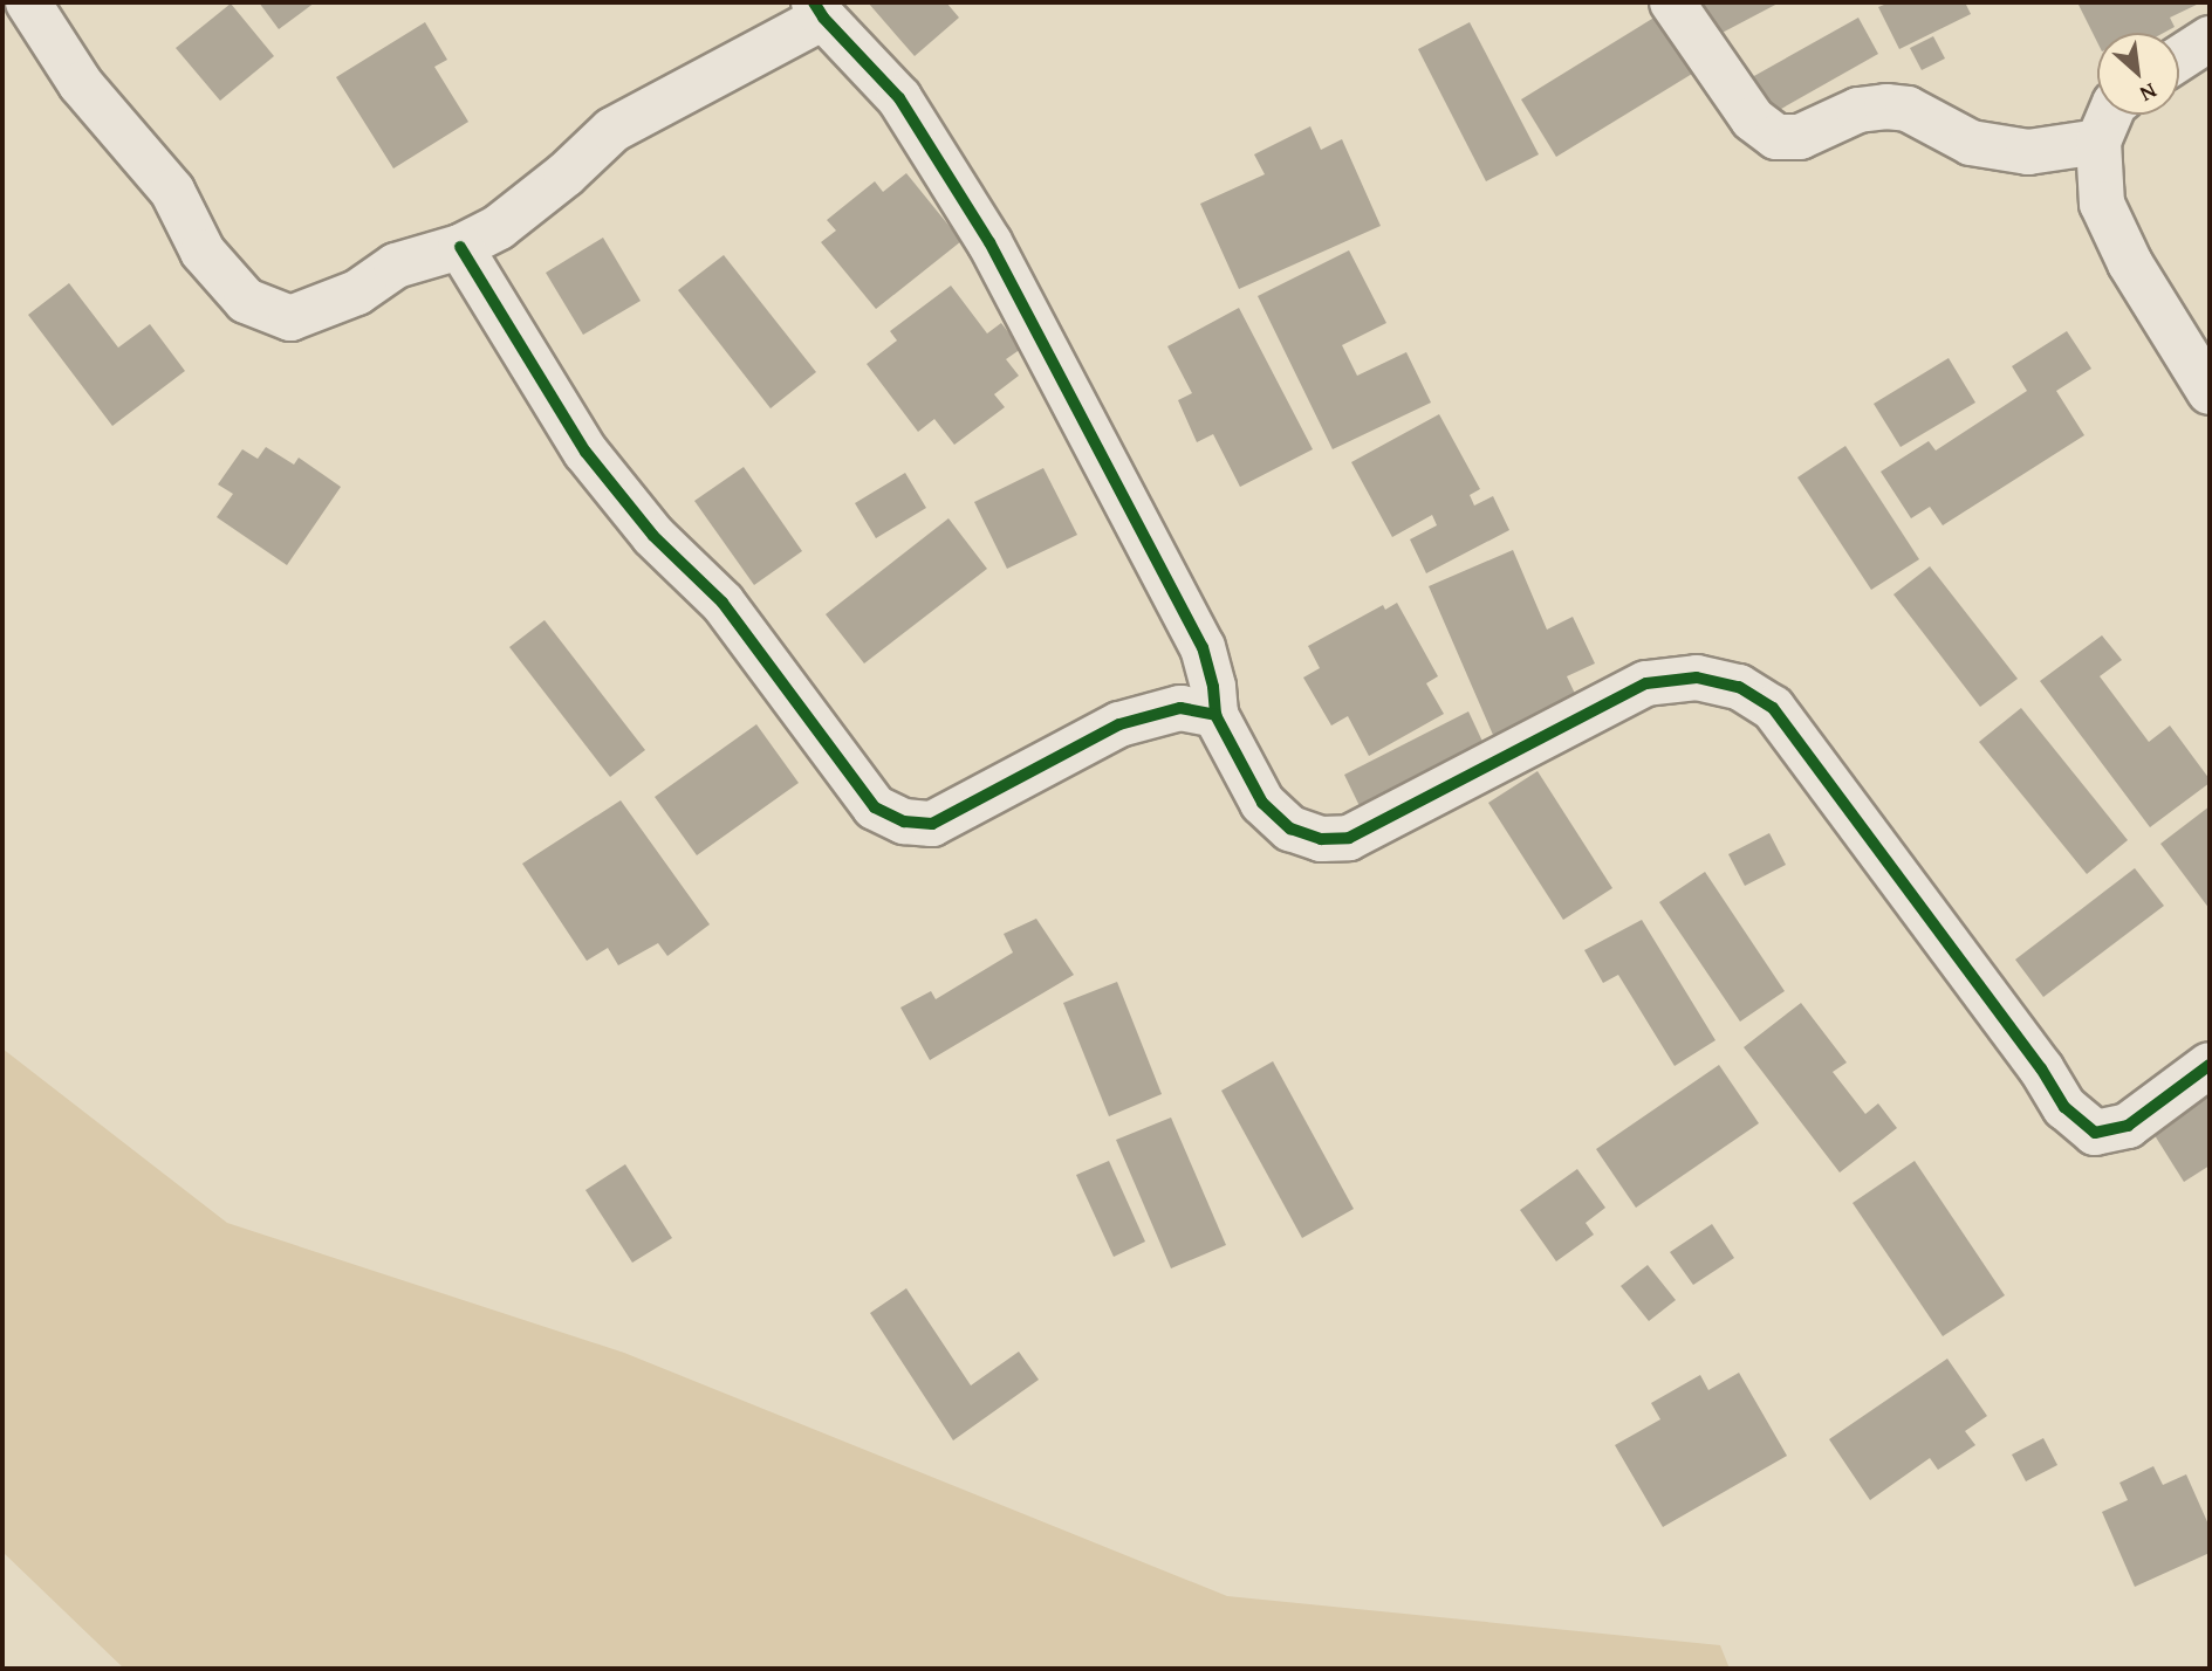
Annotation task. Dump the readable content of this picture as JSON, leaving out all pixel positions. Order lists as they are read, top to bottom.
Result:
{
  "north": "bottom right"
}
